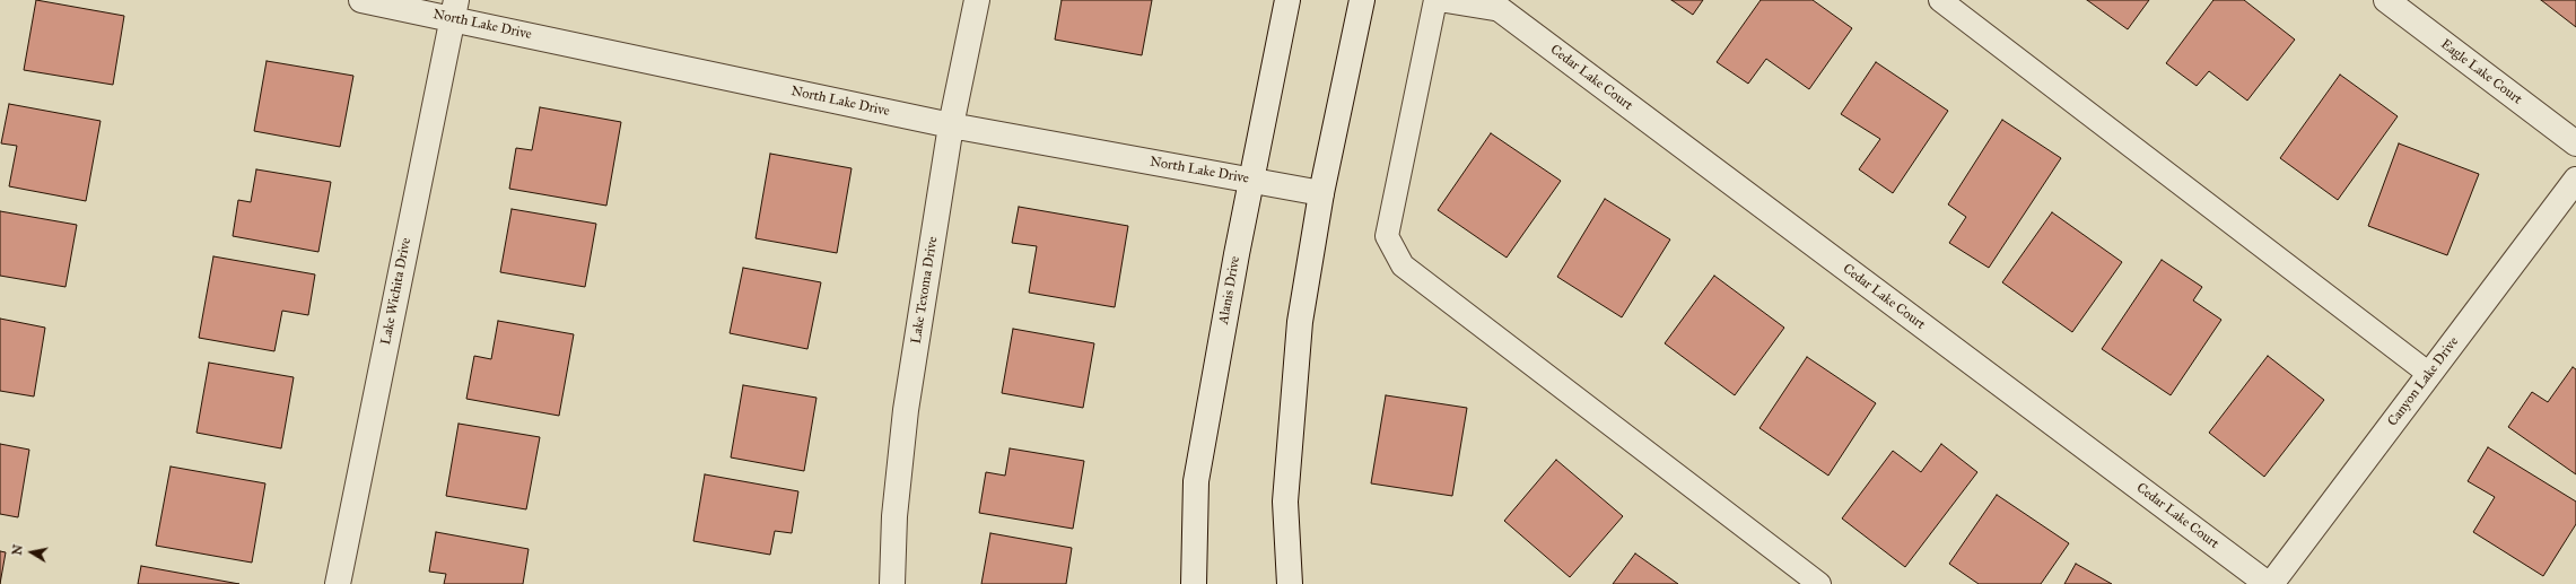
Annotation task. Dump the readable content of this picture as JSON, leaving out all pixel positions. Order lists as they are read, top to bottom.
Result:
{
  "streets": {
    "street": [
      "North Lake Drive",
      "Eagle Lake Court",
      "Cedar Lake Court",
      "Lake Texoma Drive",
      "Alanis Drive",
      "Lake Wichita Drive",
      "Canyon Lake Drive"
    ]
  },
  "crossings": [
    ["North Lake Drive", "Lake Texoma Drive"],
    ["North Lake Drive", "Alanis Drive"],
    ["North Lake Drive", "Lake Wichita Drive"]
  ],
  "north": "left"
}
